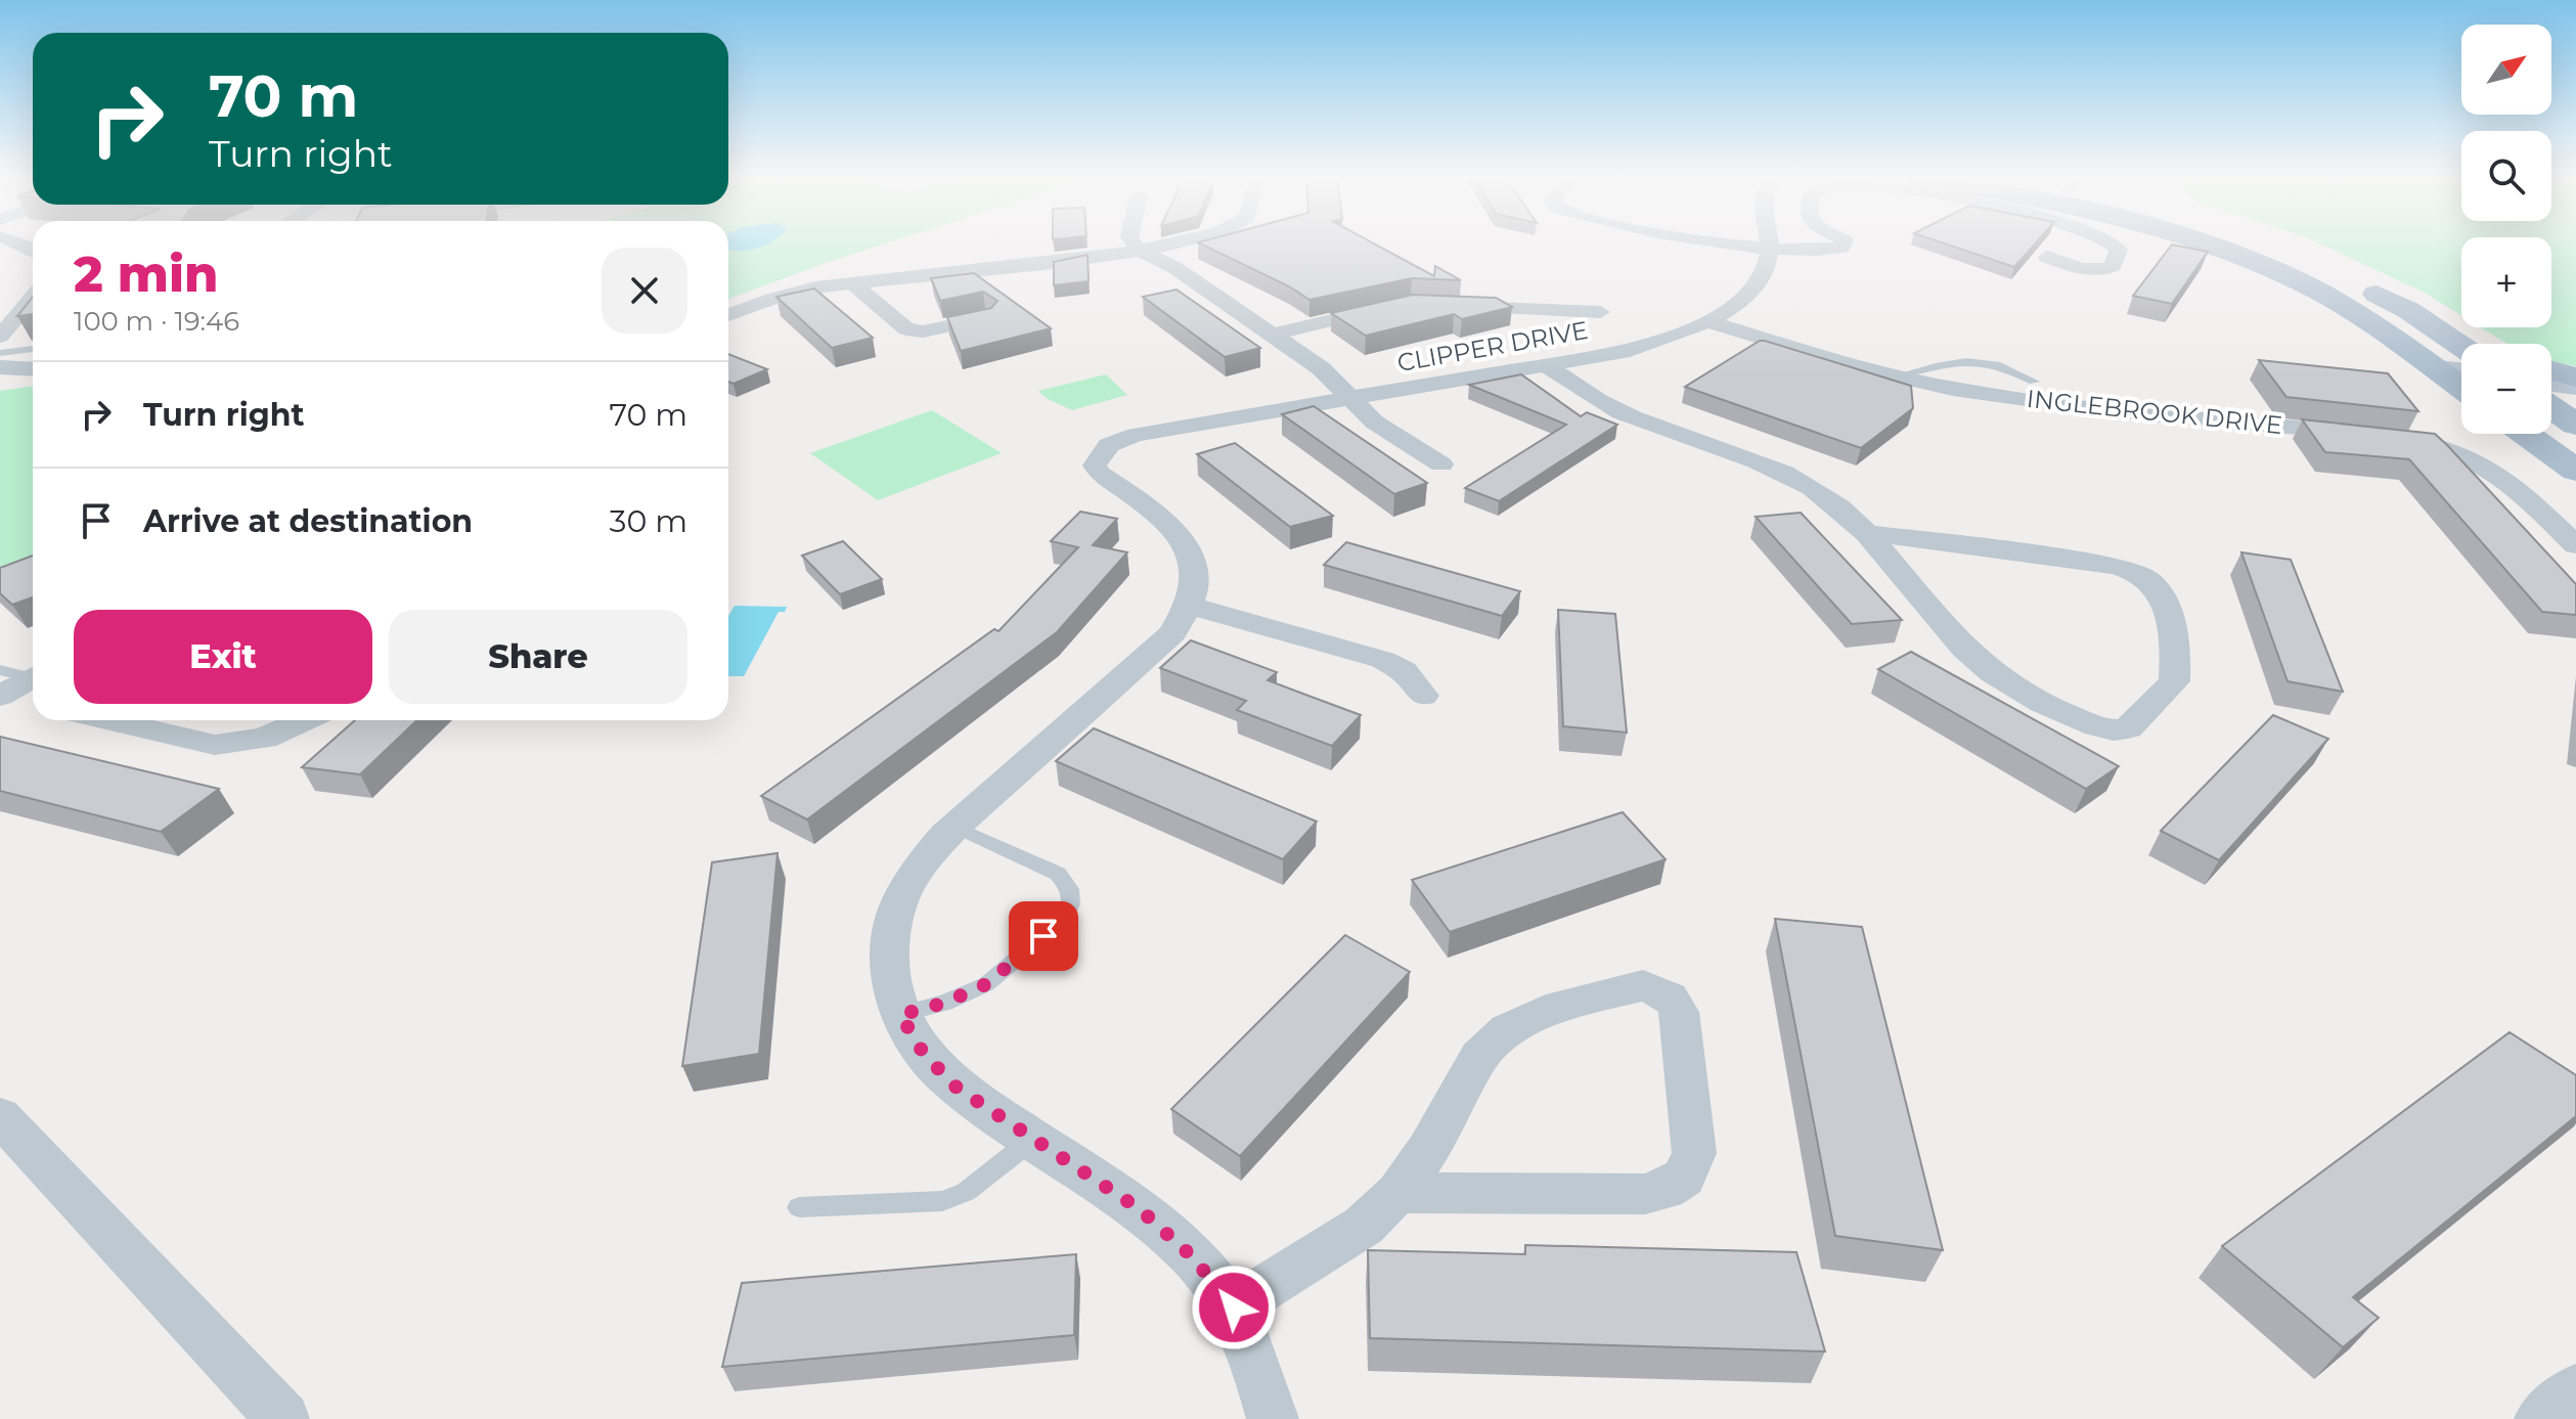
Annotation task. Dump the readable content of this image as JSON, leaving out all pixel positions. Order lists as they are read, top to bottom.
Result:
{
  "streets": {
    "street": ["CLIPPER DRIVE", "INGLEBROOK DRIVE"]
  },
  "crossings": [
    ["CLIPPER DRIVE", "INGLEBROOK DRIVE"]
  ],
  "north": "top right",
  "page": {
    "map_buttons": ["+", "−"],
    "turn": ["70 m", "Turn right"],
    "heading": ["2 min", "100 m · 19:46"],
    "list": [
      {
        "name": "Turn right",
        "value": "70 m"
      },
      {
        "name": "Arrive at destination",
        "value": "30 m"
      }
    ],
    "buttons": ["Exit", "Share"]
  }
}
